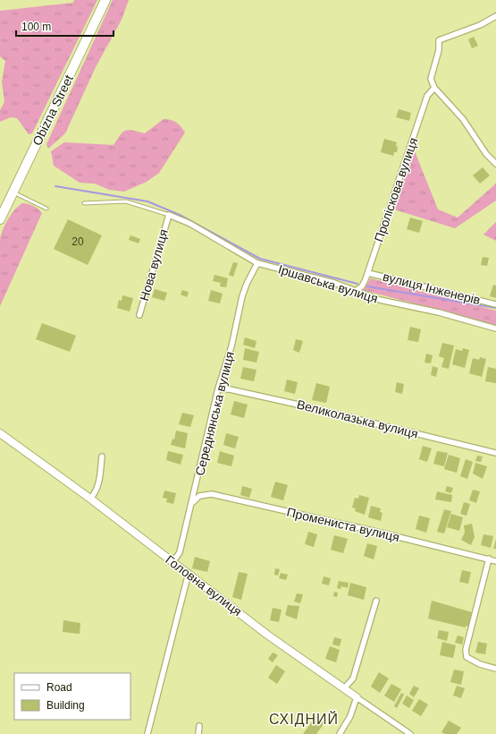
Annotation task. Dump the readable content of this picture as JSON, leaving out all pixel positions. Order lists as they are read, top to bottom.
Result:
{
  "streets": {
    "highway": ["Obizna Street"],
    "street": [
      "Проліскова вулиця",
      "Нова вулиця",
      "Іршавська вулиця",
      "вулиця Інженерів",
      "Середнянська вулиця",
      "Великолазька вулиця",
      "Промениста вулиця",
      "Головна вулиця"
    ]
  },
  "crossings": [
    ["Проліскова вулиця", "Іршавська вулиця"],
    ["Проліскова вулиця", "вулиця Інженерів"],
    ["Нова вулиця", "Іршавська вулиця"],
    ["Іршавська вулиця", "Середнянська вулиця"],
    ["Середнянська вулиця", "Великолазька вулиця"],
    ["Середнянська вулиця", "Промениста вулиця"],
    ["Середнянська вулиця", "Головна вулиця"]
  ],
  "districts": ["СХІДНИЙ"],
  "house_numbers": ["20"],
  "legend": ["Road", "Building"],
  "scale_bar": "100 m"
}
